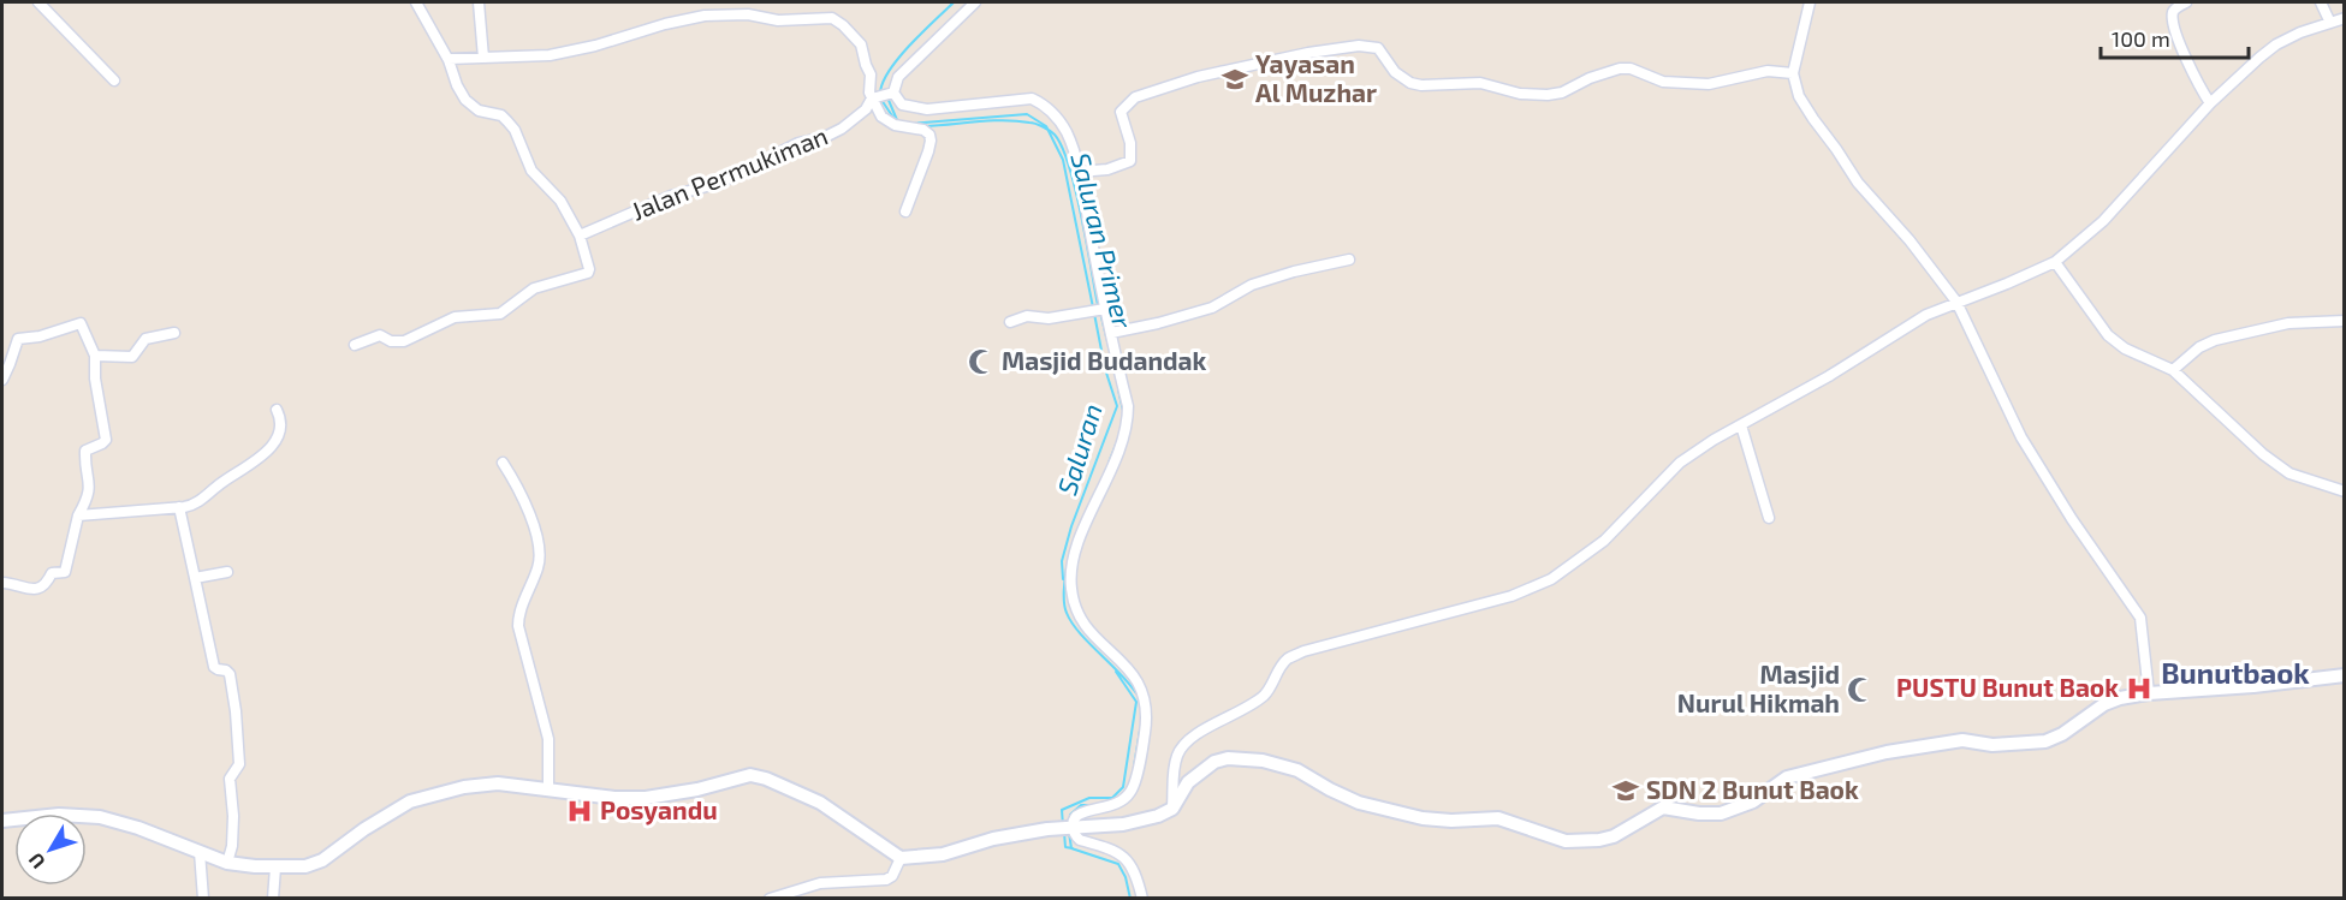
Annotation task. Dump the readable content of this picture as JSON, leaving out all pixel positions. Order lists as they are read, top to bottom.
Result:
{
  "streets": {
    "street": ["Jalan Permukiman"]
  },
  "districts": ["Bunutbaok"],
  "water": ["Saluran Primer", "Saluran"],
  "places": {
    "school or university": ["Yayasan Al Muzhar", "SDN 2 Bunut Baok"],
    "mosque": ["Masjid Budandak", "Masjid Nurul Hikmah"],
    "hospital": ["PUSTU Bunut Baok", "Posyandu"]
  },
  "scale_bar": "100 m",
  "north": "bottom left"
}
